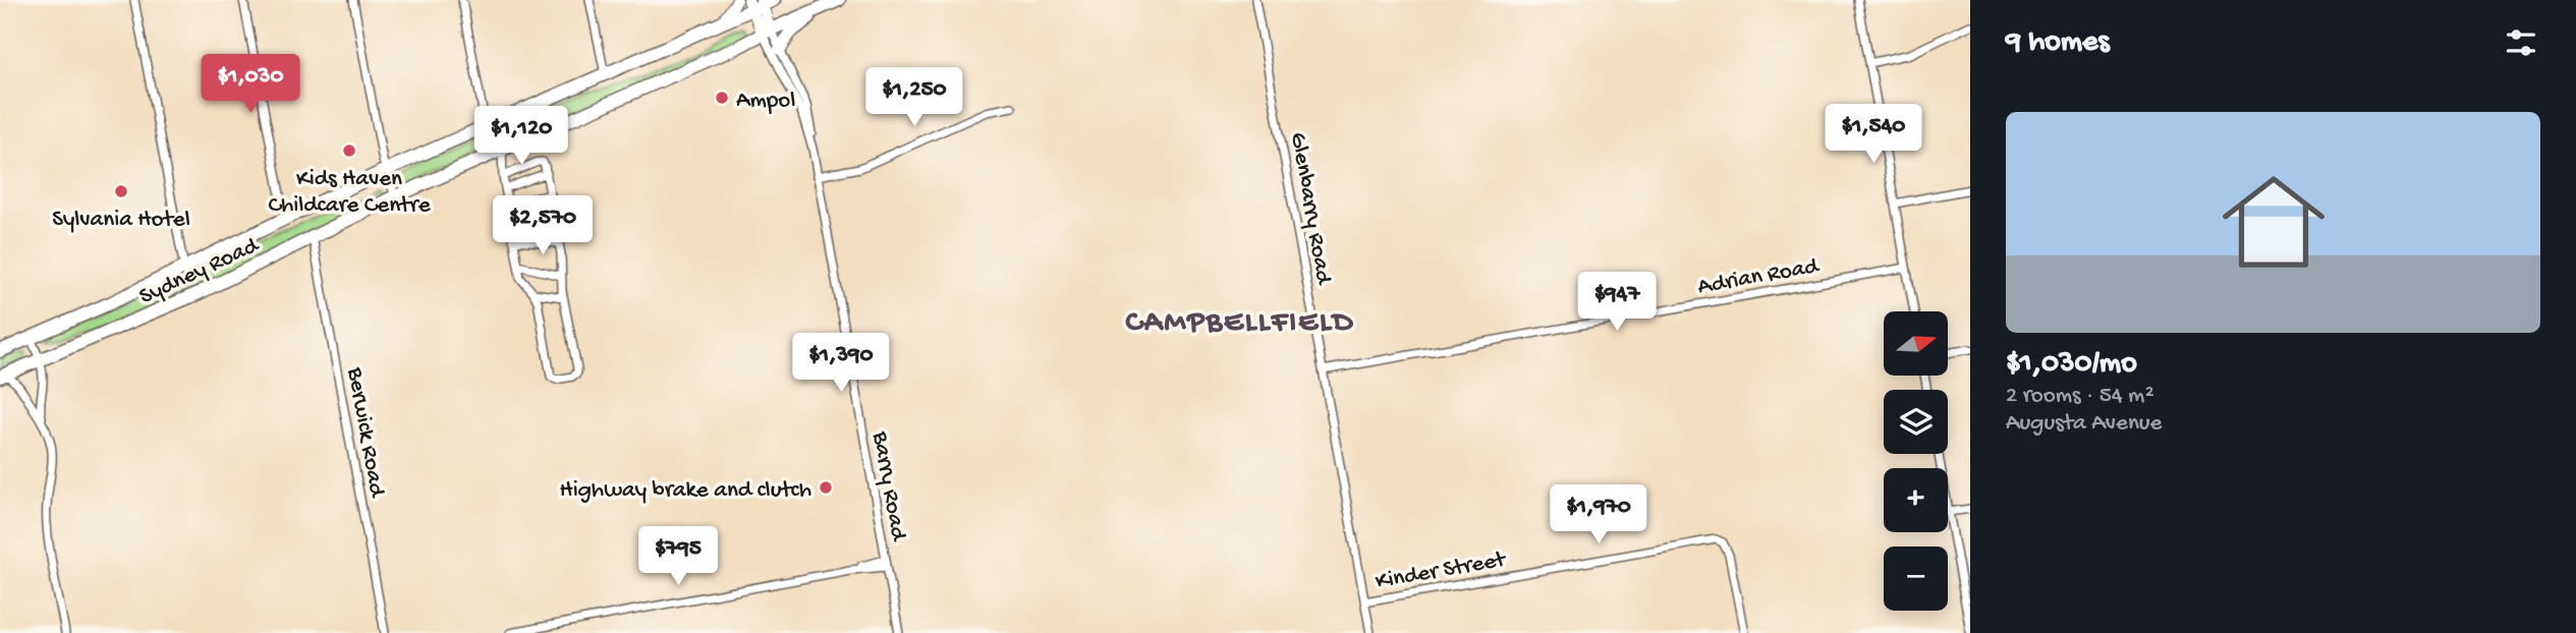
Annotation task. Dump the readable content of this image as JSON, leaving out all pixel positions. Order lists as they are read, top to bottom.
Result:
{
  "streets": {
    "highway": ["Sydney Road"],
    "main road": ["Barry Road"],
    "street": [
      "Glenbarry Road",
      "Adrian Road",
      "Berwick Road",
      "Kinder Street"
    ]
  },
  "crossings": [
    ["Glenbarry Road", "Adrian Road"],
    ["Glenbarry Road", "Kinder Street"],
    ["Sydney Road", "Berwick Road"],
    ["Sydney Road", "Barry Road"]
  ],
  "districts": ["CAMPBELLFIELD"],
  "places": [
    "Ampol",
    "Kids Haven Childcare Centre",
    "Sylvania Hotel",
    "Highway brake and clutch"
  ],
  "north": "right",
  "page": {
    "heading": "9 homes",
    "price": [
      "$1,030",
      "$1,250",
      "$1,540",
      "$1,120",
      "$2,570",
      "$947",
      "$1,390",
      "$1,970",
      "$795"
    ],
    "list": [
      {
        "name": "$1,030/mo",
        "note": "2 rooms · 54 m² · Augusta Avenue"
      }
    ],
    "map_buttons": ["+", "−"]
  }
}
